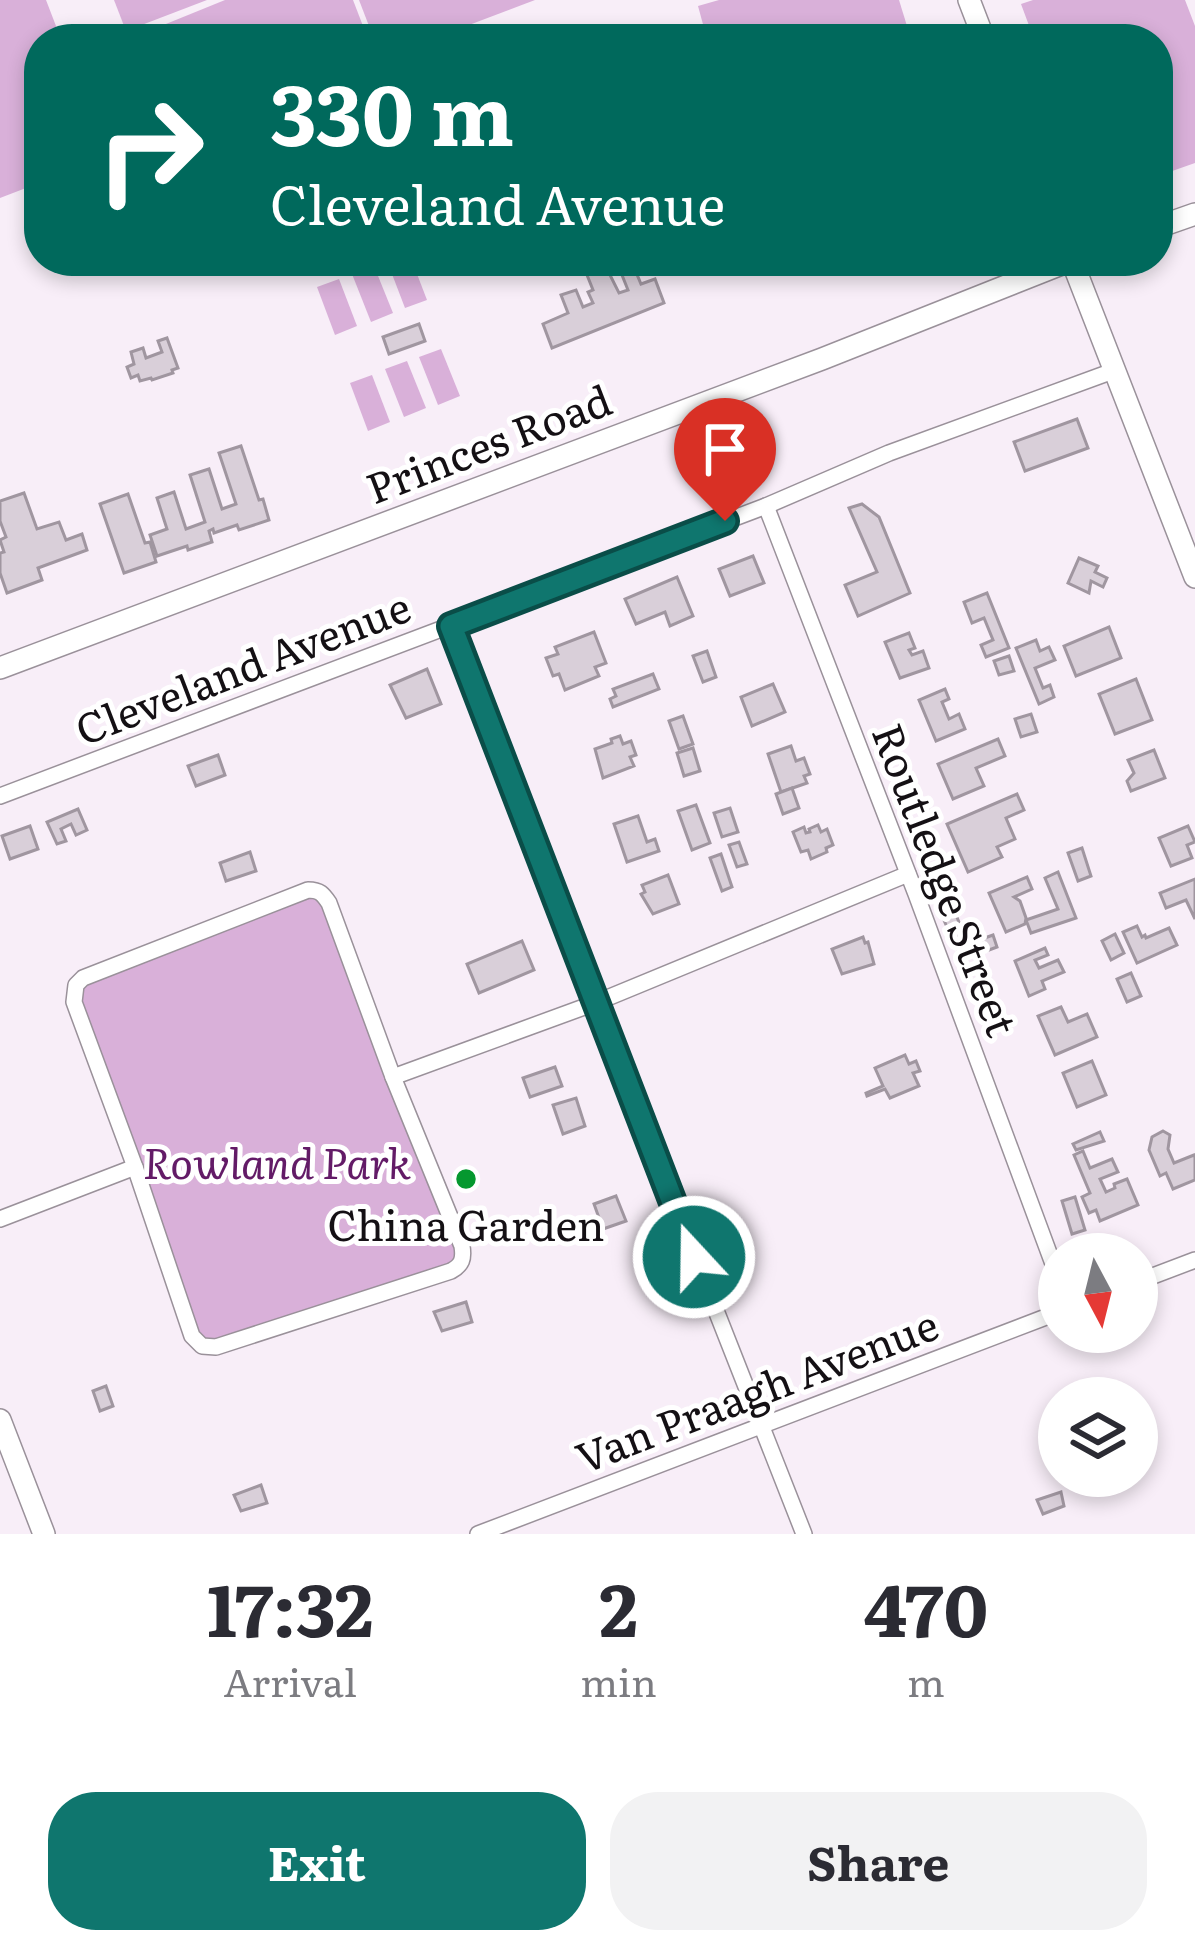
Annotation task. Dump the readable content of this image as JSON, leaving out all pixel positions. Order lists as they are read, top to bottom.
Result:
{
  "streets": {
    "main road": ["Princes Road"],
    "street": ["Cleveland Avenue", "Routledge Street", "Van Praagh Avenue"]
  },
  "crossings": [
    ["Cleveland Avenue", "Routledge Street"]
  ],
  "parks": ["Rowland Park"],
  "places": ["China Garden"],
  "north": "bottom",
  "page": {
    "turn": ["330 m", "Cleveland Avenue"],
    "eta": [
      "17:32",
      "Arrival",
      "2",
      "min",
      "470",
      "m"
    ],
    "buttons": ["Exit", "Share"]
  }
}
